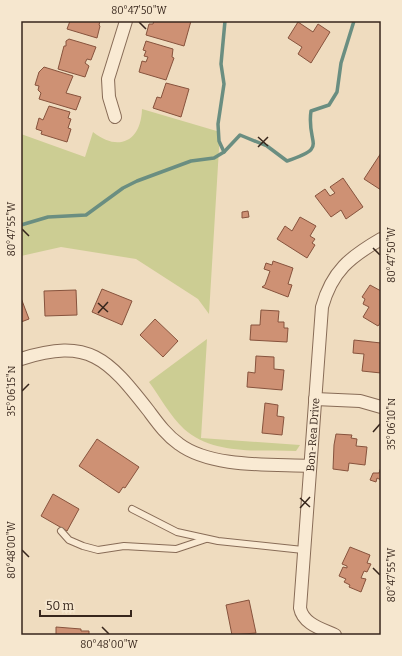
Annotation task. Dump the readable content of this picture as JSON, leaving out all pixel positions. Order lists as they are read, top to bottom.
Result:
{
  "streets": {
    "street": ["Bon-Rea Drive"]
  },
  "scale_bar": "50 m",
  "coordinates": [
    "80°47'50\"W",
    "80°47'55\"W",
    "35°06'15\"N",
    "35°06'10\"N",
    "80°48'00\"W"
  ]
}
